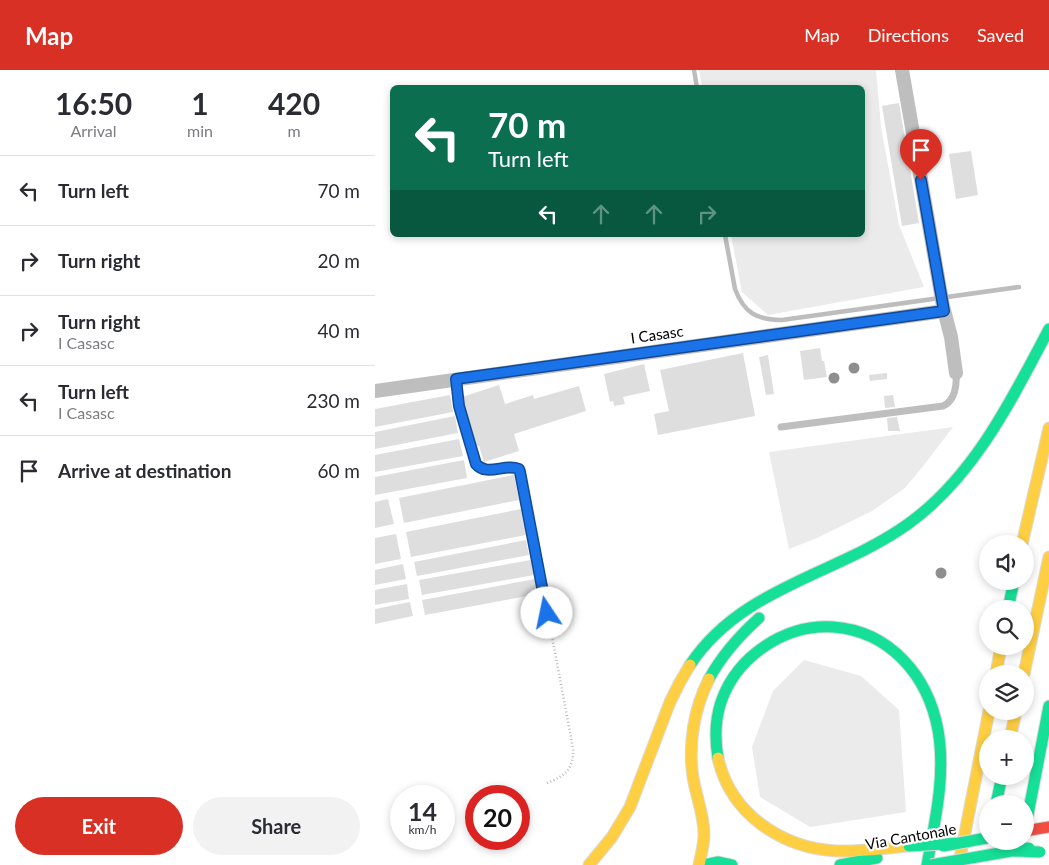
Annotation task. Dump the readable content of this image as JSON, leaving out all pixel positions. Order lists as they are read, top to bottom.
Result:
{
  "streets": {
    "main road": ["Via Cantonale"],
    "street": ["I Casasc"]
  },
  "page": {
    "header": "Map",
    "nav": ["Map", "Directions", "Saved"],
    "eta": [
      "16:50",
      "Arrival",
      "1",
      "min",
      "420",
      "m"
    ],
    "turn": ["70 m", "Turn left"],
    "list": [
      {
        "name": "Turn left",
        "value": "70 m"
      },
      {
        "name": "Turn right",
        "value": "20 m"
      },
      {
        "name": "Turn right",
        "note": "I Casasc",
        "value": "40 m"
      },
      {
        "name": "Turn left",
        "note": "I Casasc",
        "value": "230 m"
      },
      {
        "name": "Arrive at destination",
        "value": "60 m"
      }
    ],
    "map_buttons": ["+", "−"],
    "speed": "14 km/h",
    "limit": "20",
    "buttons": ["Exit", "Share"]
  }
}
